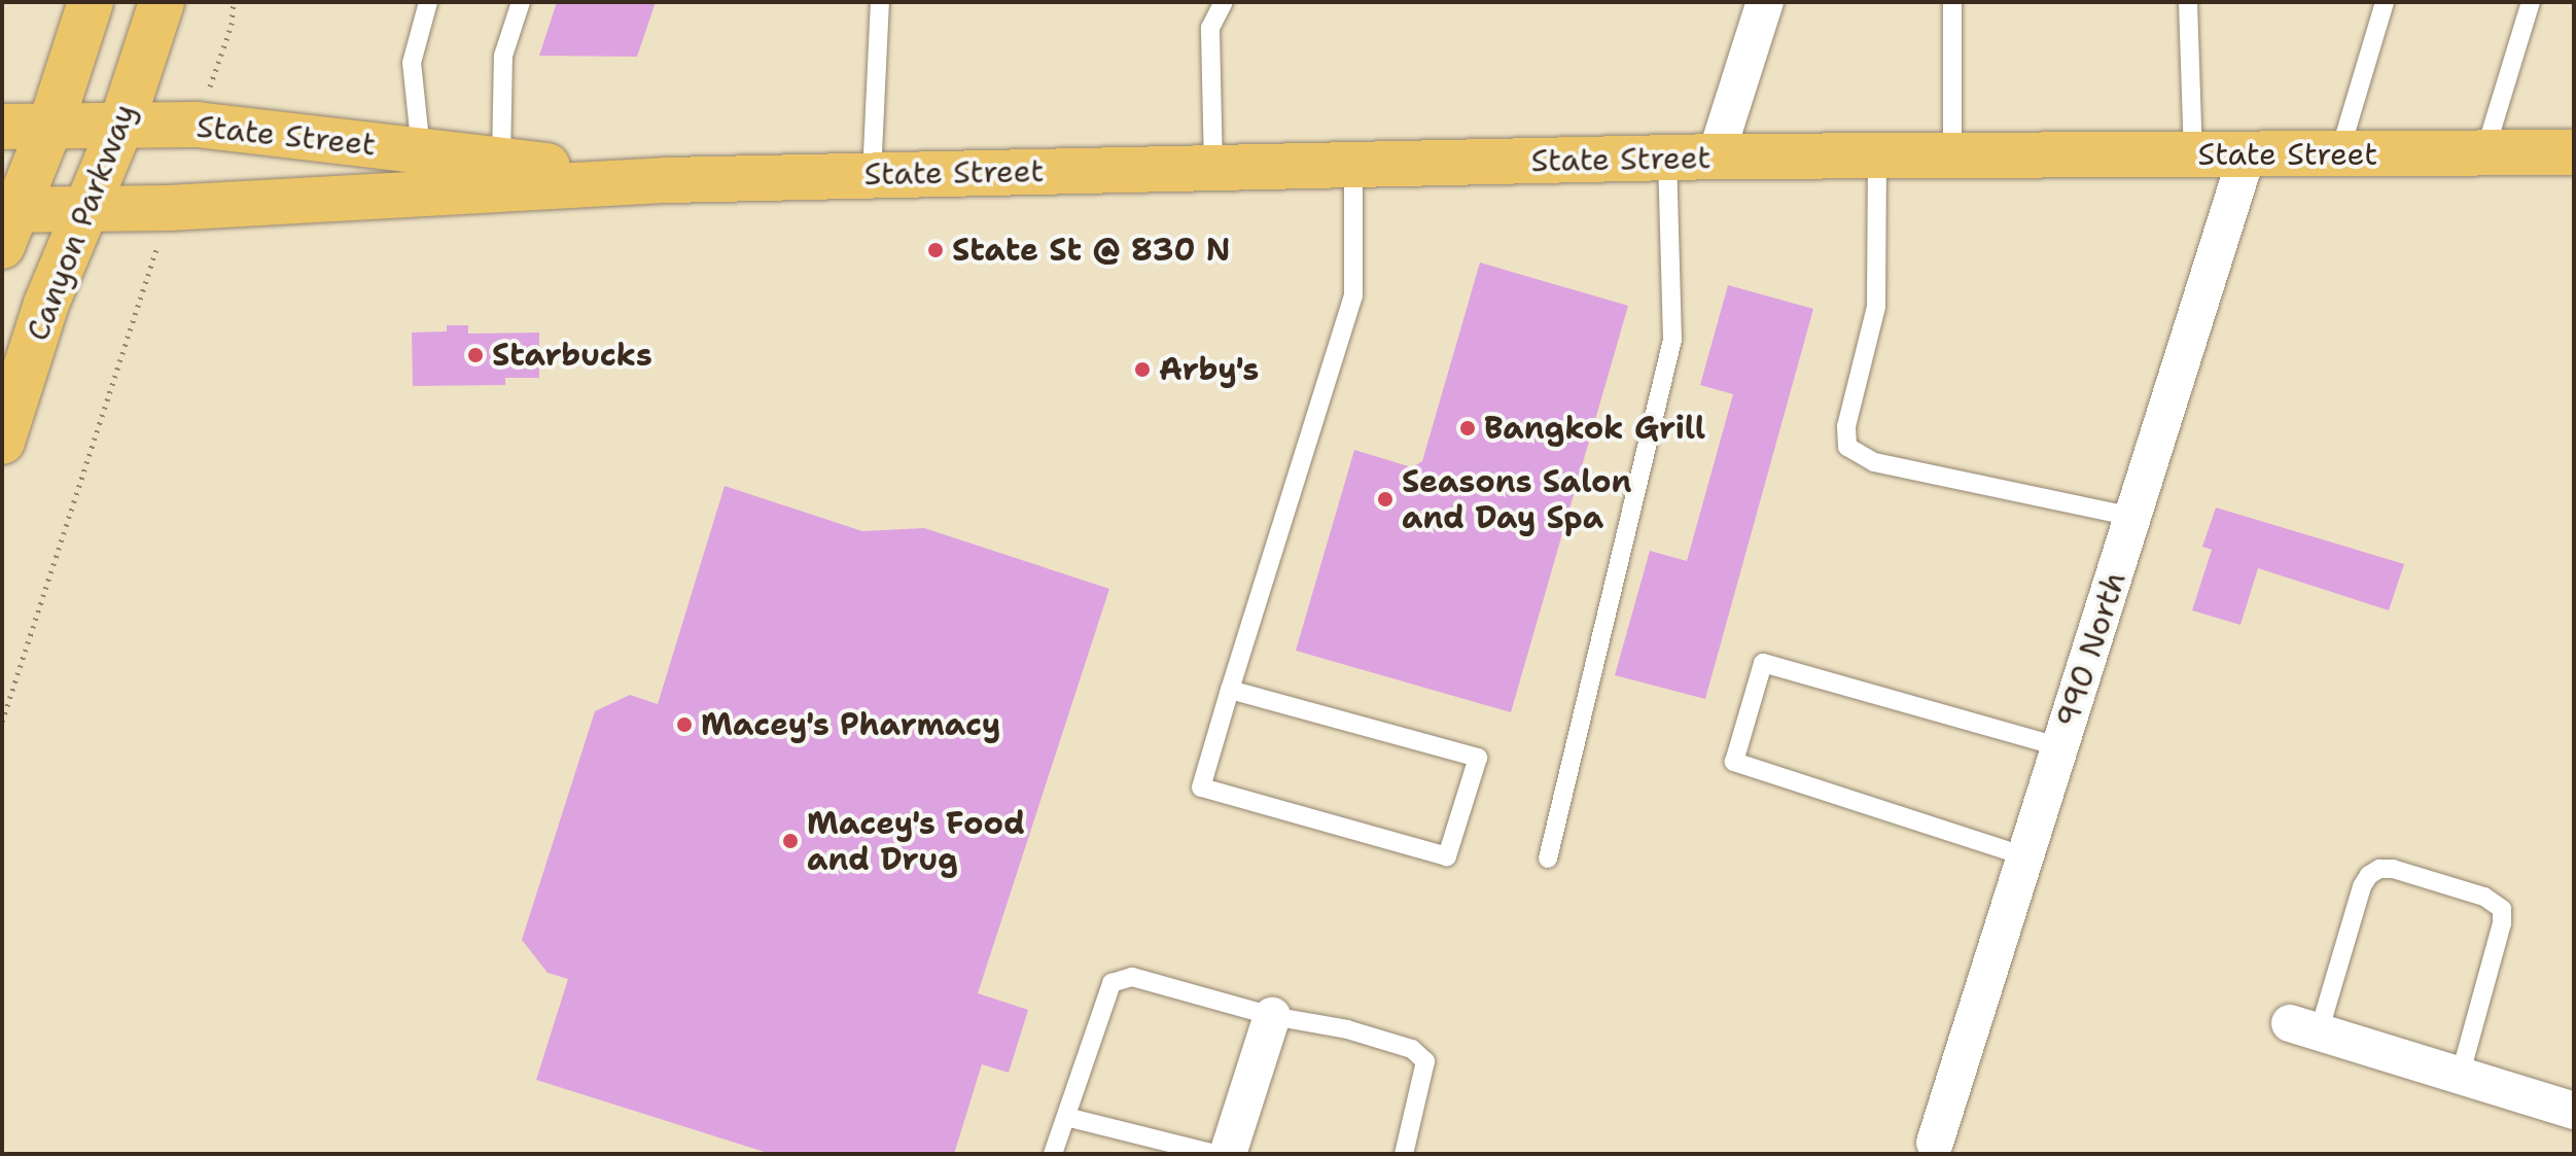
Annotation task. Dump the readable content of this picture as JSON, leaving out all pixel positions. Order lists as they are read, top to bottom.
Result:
{
  "streets": {
    "main road": ["State Street", "Canyon Parkway"],
    "street": ["990 North"]
  },
  "crossings": [
    ["State Street", "Canyon Parkway"],
    ["State Street", "990 North"]
  ],
  "places": [
    "State St @ 830 N",
    "Starbucks",
    "Arby's",
    "Bangkok Grill",
    "Seasons Salon and Day Spa",
    "Macey's Pharmacy",
    "Macey's Food and Drug"
  ]
}
